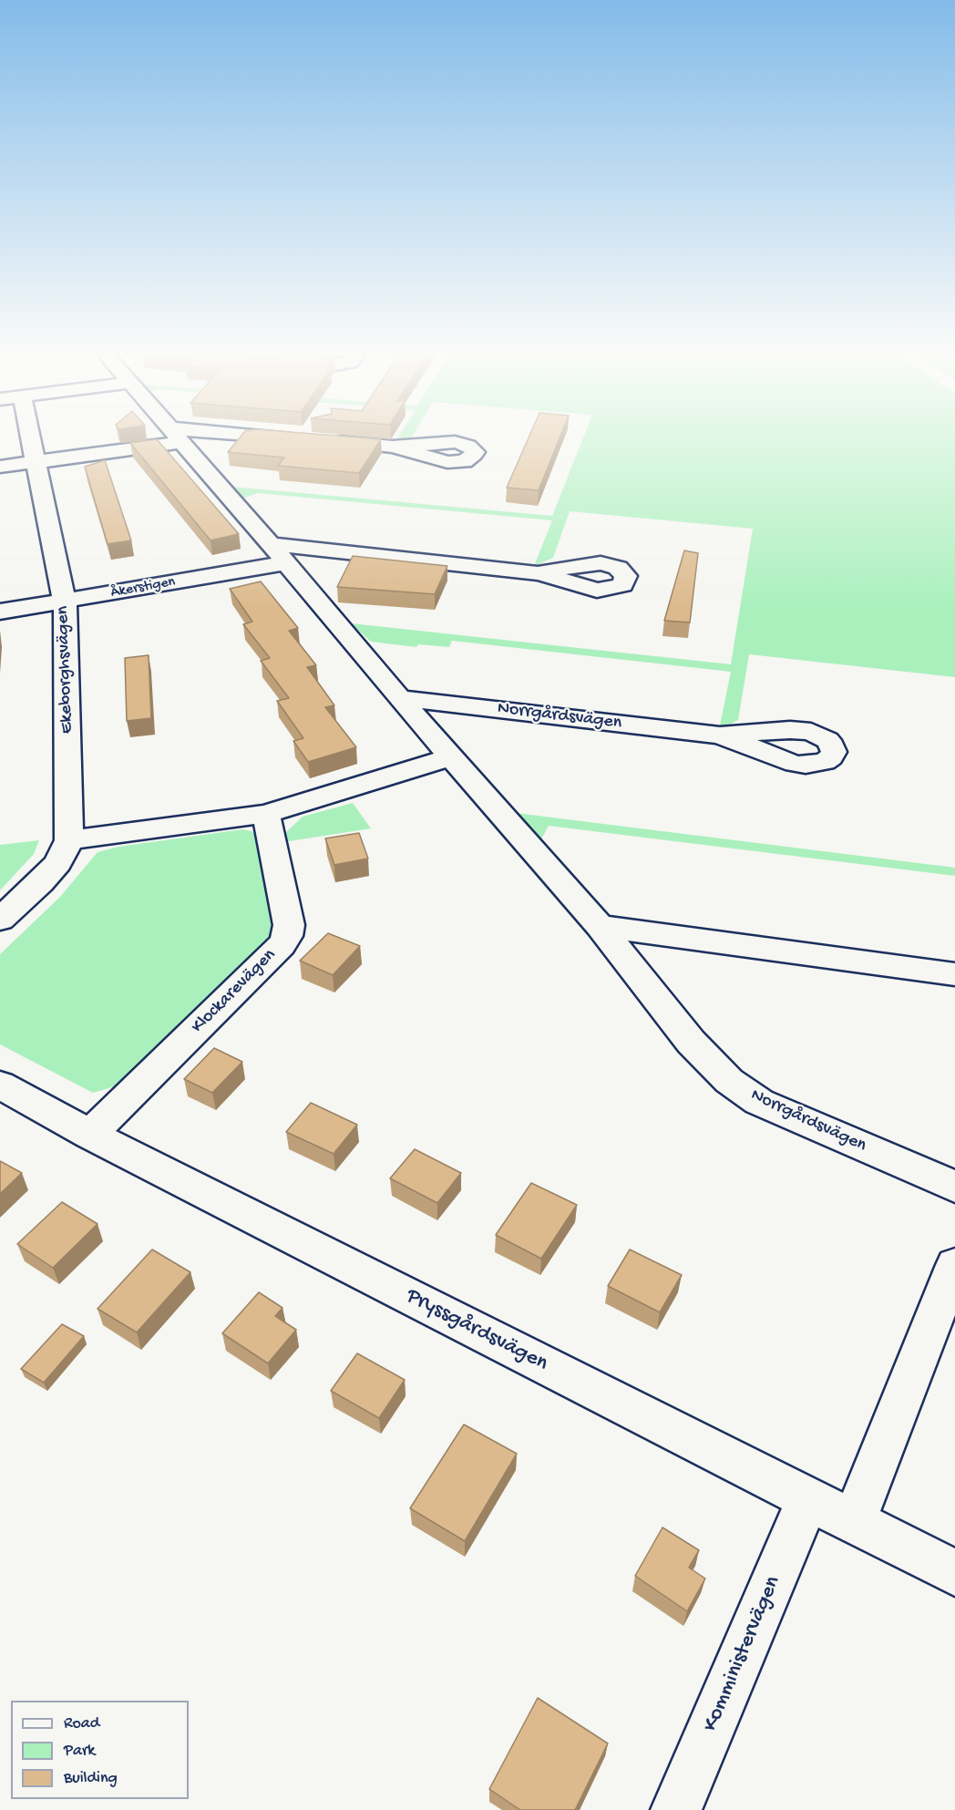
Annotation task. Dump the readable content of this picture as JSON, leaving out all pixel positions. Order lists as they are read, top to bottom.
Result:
{
  "streets": {
    "street": [
      "Åkerstigen",
      "Ekeborghsvägen",
      "Norrgårdsvägen",
      "Klockarevägen",
      "Pryssgårdsvägen",
      "Komministervägen"
    ]
  },
  "crossings": [
    ["Åkerstigen", "Ekeborghsvägen"],
    ["Åkerstigen", "Norrgårdsvägen"],
    ["Klockarevägen", "Pryssgårdsvägen"],
    ["Pryssgårdsvägen", "Komministervägen"]
  ],
  "legend": ["Road", "Park", "Building"]
}
